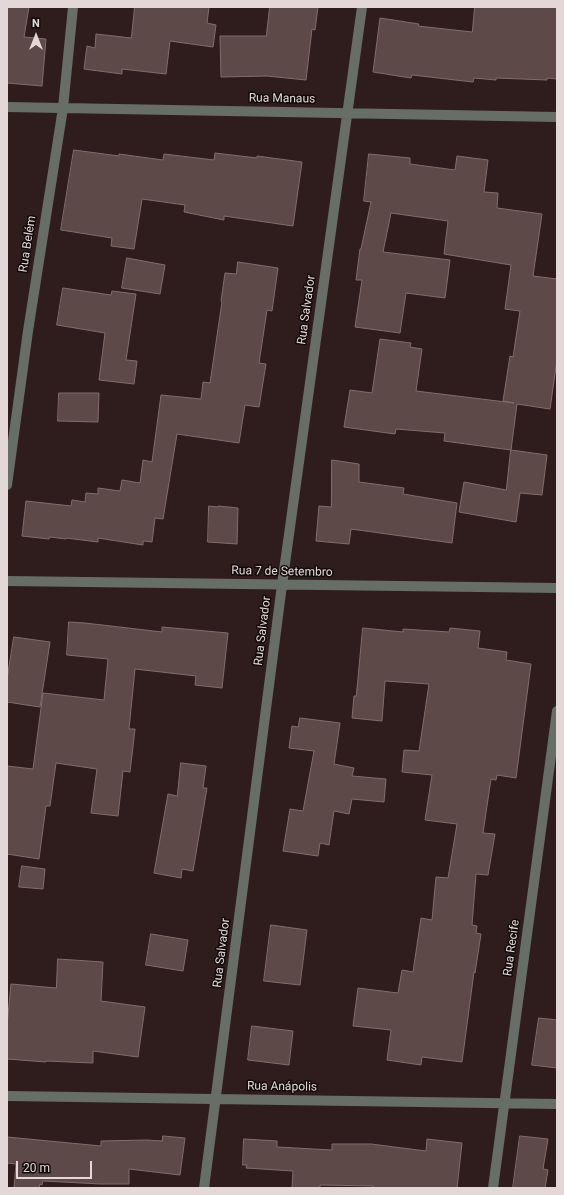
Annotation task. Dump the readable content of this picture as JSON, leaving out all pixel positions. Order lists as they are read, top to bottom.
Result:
{
  "streets": {
    "street": [
      "Rua Manaus",
      "Rua Belém",
      "Rua Salvador",
      "Rua 7 de Setembro",
      "Rua Recife",
      "Rua Anápolis"
    ]
  },
  "crossings": [
    ["Rua Manaus", "Rua Belém"],
    ["Rua Manaus", "Rua Salvador"],
    ["Rua Salvador", "Rua 7 de Setembro"],
    ["Rua Salvador", "Rua Anápolis"],
    ["Rua Recife", "Rua Anápolis"]
  ],
  "scale_bar": "20 m",
  "north": "top"
}
